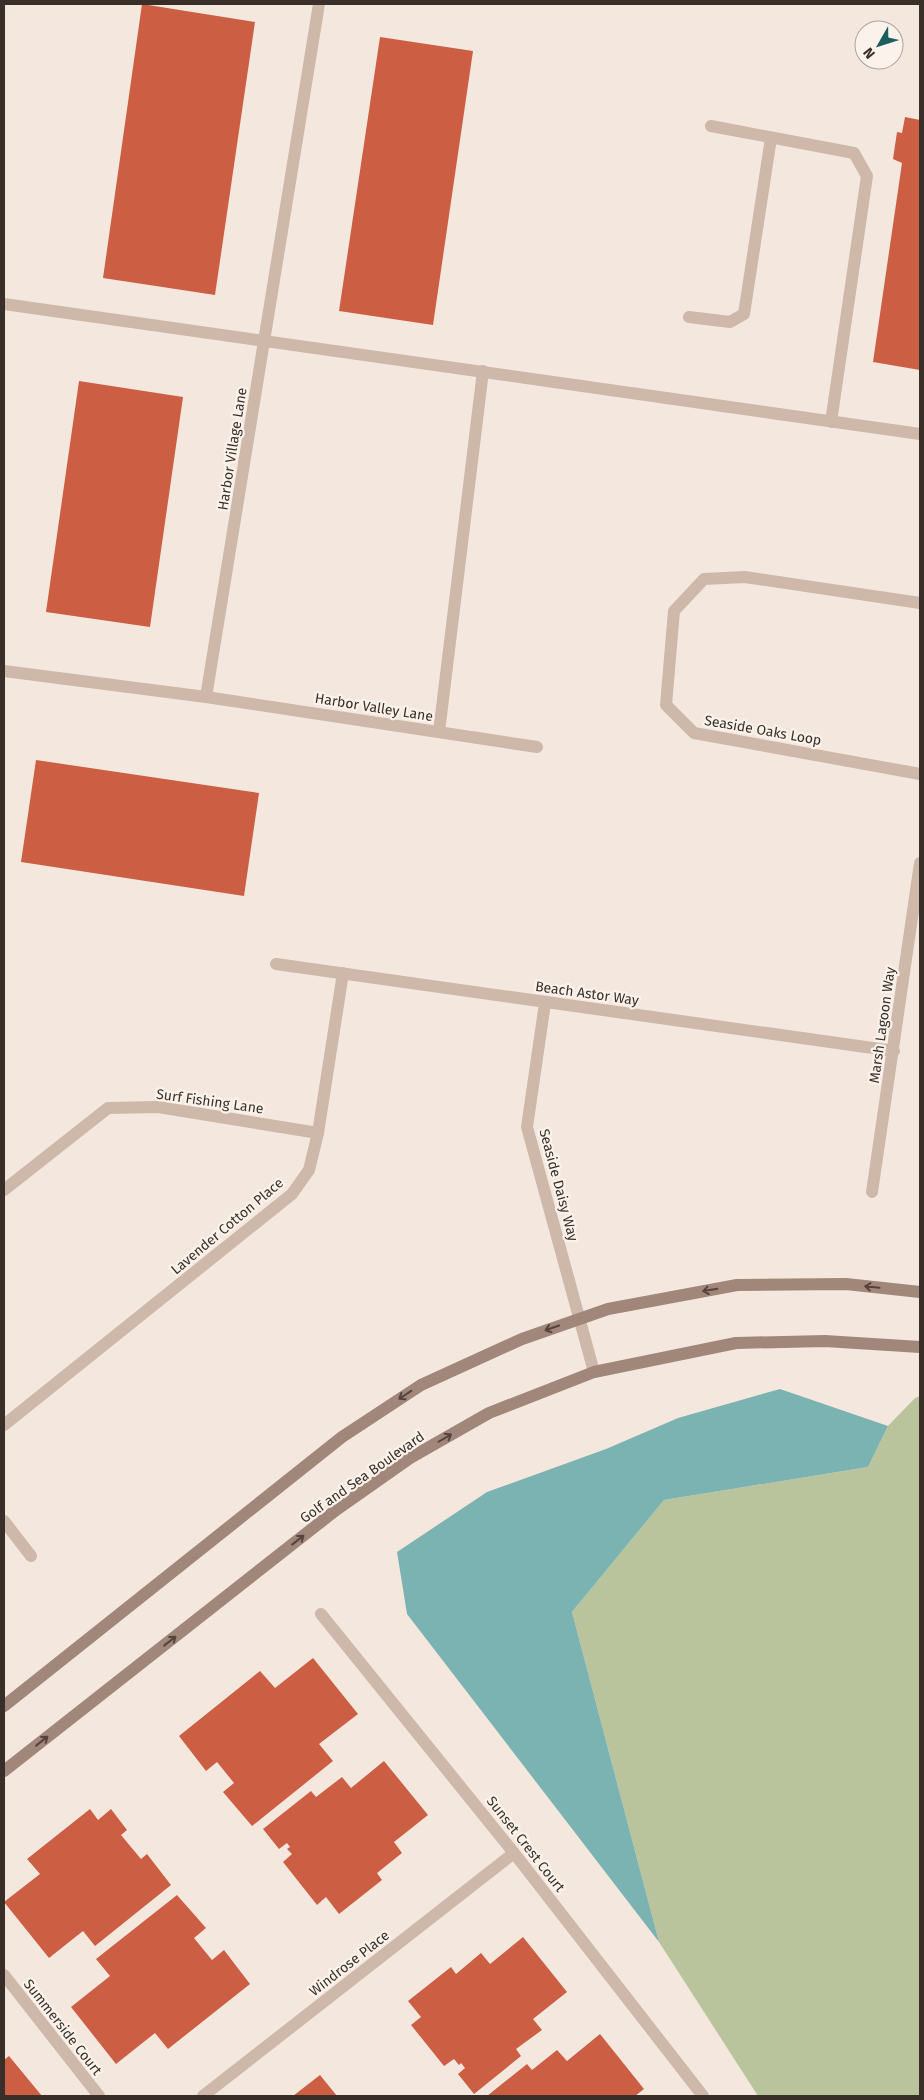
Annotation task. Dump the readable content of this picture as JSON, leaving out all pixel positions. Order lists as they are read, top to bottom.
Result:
{
  "streets": {
    "street": [
      "Harbor Village Lane",
      "Harbor Valley Lane",
      "Seaside Oaks Loop",
      "Beach Astor Way",
      "Marsh Lagoon Way",
      "Surf Fishing Lane",
      "Seaside Daisy Way",
      "Lavender Cotton Place",
      "Golf and Sea Boulevard",
      "Sunset Crest Court",
      "Windrose Place",
      "Summerside Court"
    ]
  },
  "crossings": [
    ["Harbor Village Lane", "Harbor Valley Lane"],
    ["Beach Astor Way", "Marsh Lagoon Way"],
    ["Beach Astor Way", "Seaside Daisy Way"],
    ["Beach Astor Way", "Lavender Cotton Place"],
    ["Surf Fishing Lane", "Lavender Cotton Place"],
    ["Seaside Daisy Way", "Golf and Sea Boulevard"],
    ["Sunset Crest Court", "Windrose Place"]
  ],
  "north": "bottom left"
}
